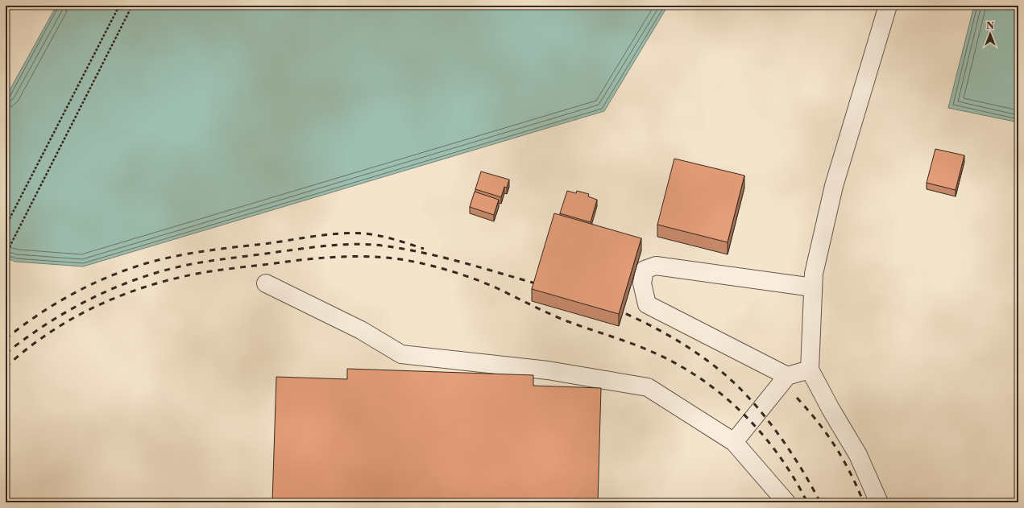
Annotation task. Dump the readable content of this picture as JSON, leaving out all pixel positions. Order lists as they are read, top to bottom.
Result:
{
  "north": "top"
}
